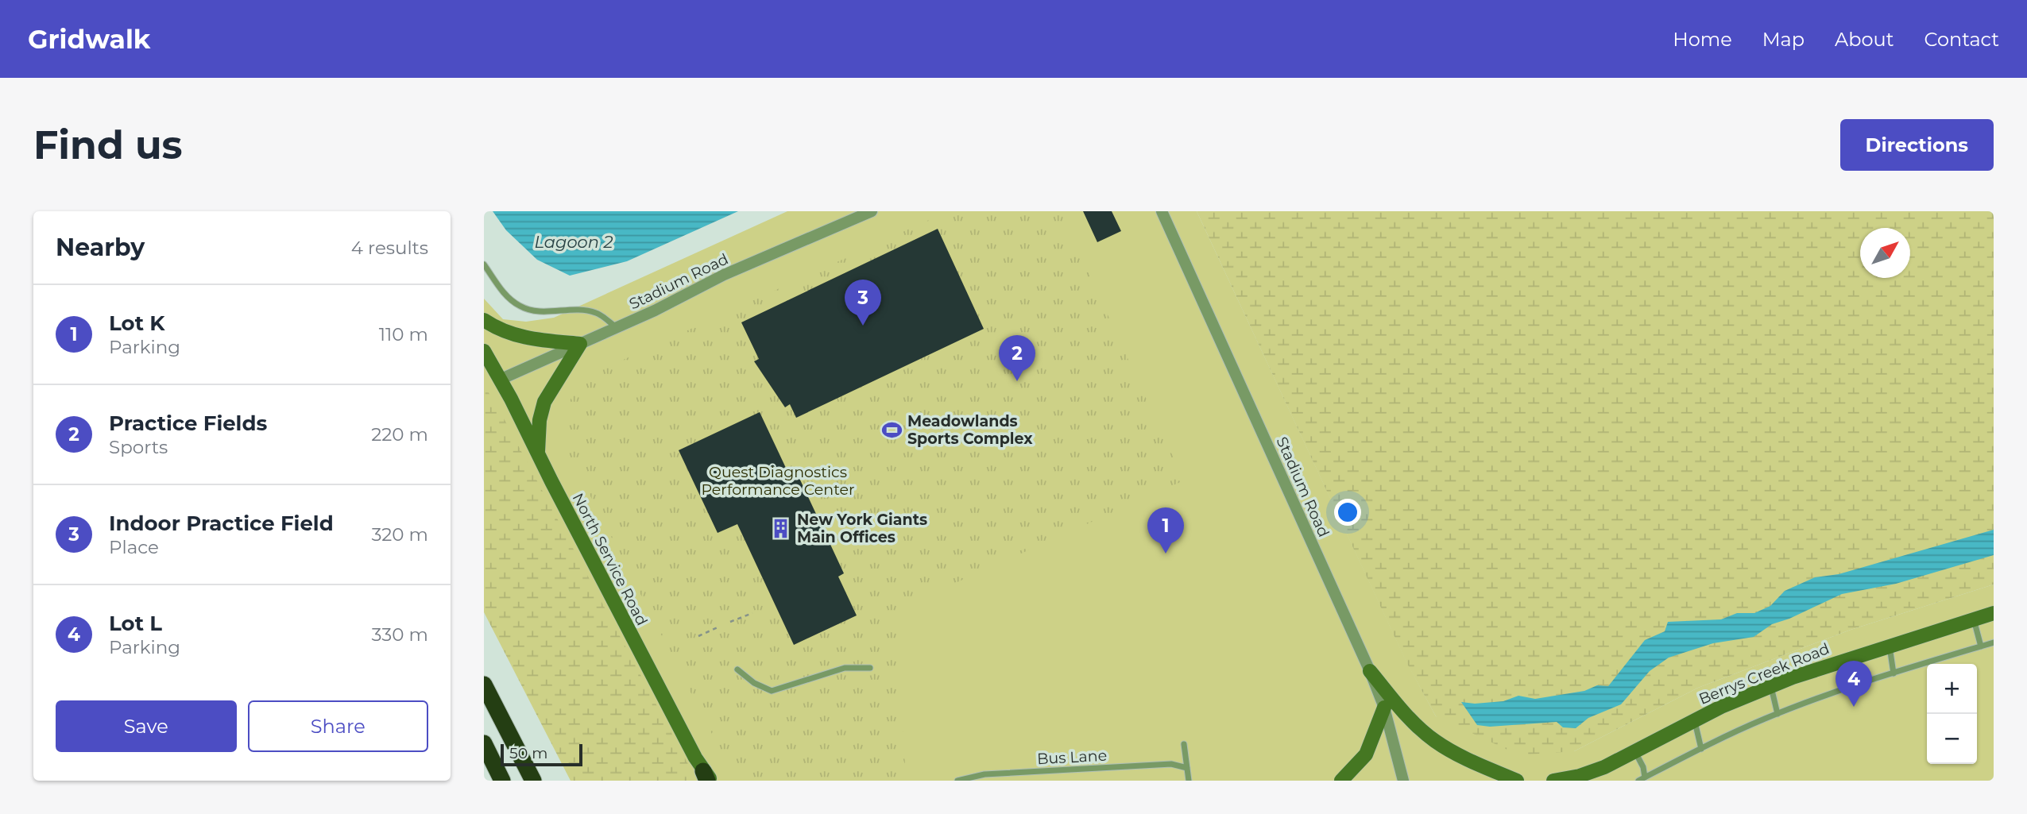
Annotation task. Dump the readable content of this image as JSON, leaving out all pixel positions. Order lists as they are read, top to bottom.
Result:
{
  "streets": {
    "street": ["Stadium Road", "North Service Road", "Berrys Creek Road"],
    "lane": ["Bus Lane"]
  },
  "crossings": [
    ["Stadium Road", "North Service Road"]
  ],
  "water": ["Lagoon 2"],
  "parks": ["Quest Diagnostics Performance Center"],
  "places": {
    "sports": ["Meadowlands Sports Complex"],
    "building": ["New York Giants Main Offices"]
  },
  "scale_bar": "50 m",
  "north": "top right",
  "page": {
    "header": "Gridwalk",
    "nav": [
      "Home",
      "Map",
      "About",
      "Contact"
    ],
    "buttons": [
      "Directions",
      ["Save", "Share"]
    ],
    "title": "Find us",
    "heading": ["Nearby", "4 results"],
    "pins": [
      "3",
      "2",
      "1",
      "4"
    ],
    "list": [
      {
        "mark": "1",
        "name": "Lot K",
        "note": "Parking",
        "value": "110 m"
      },
      {
        "mark": "2",
        "name": "Practice Fields",
        "note": "Sports",
        "value": "220 m"
      },
      {
        "mark": "3",
        "name": "Indoor Practice Field",
        "note": "Place",
        "value": "320 m"
      },
      {
        "mark": "4",
        "name": "Lot L",
        "note": "Parking",
        "value": "330 m"
      }
    ],
    "map_buttons": ["+", "−"],
    "scale": "50 m"
  }
}
